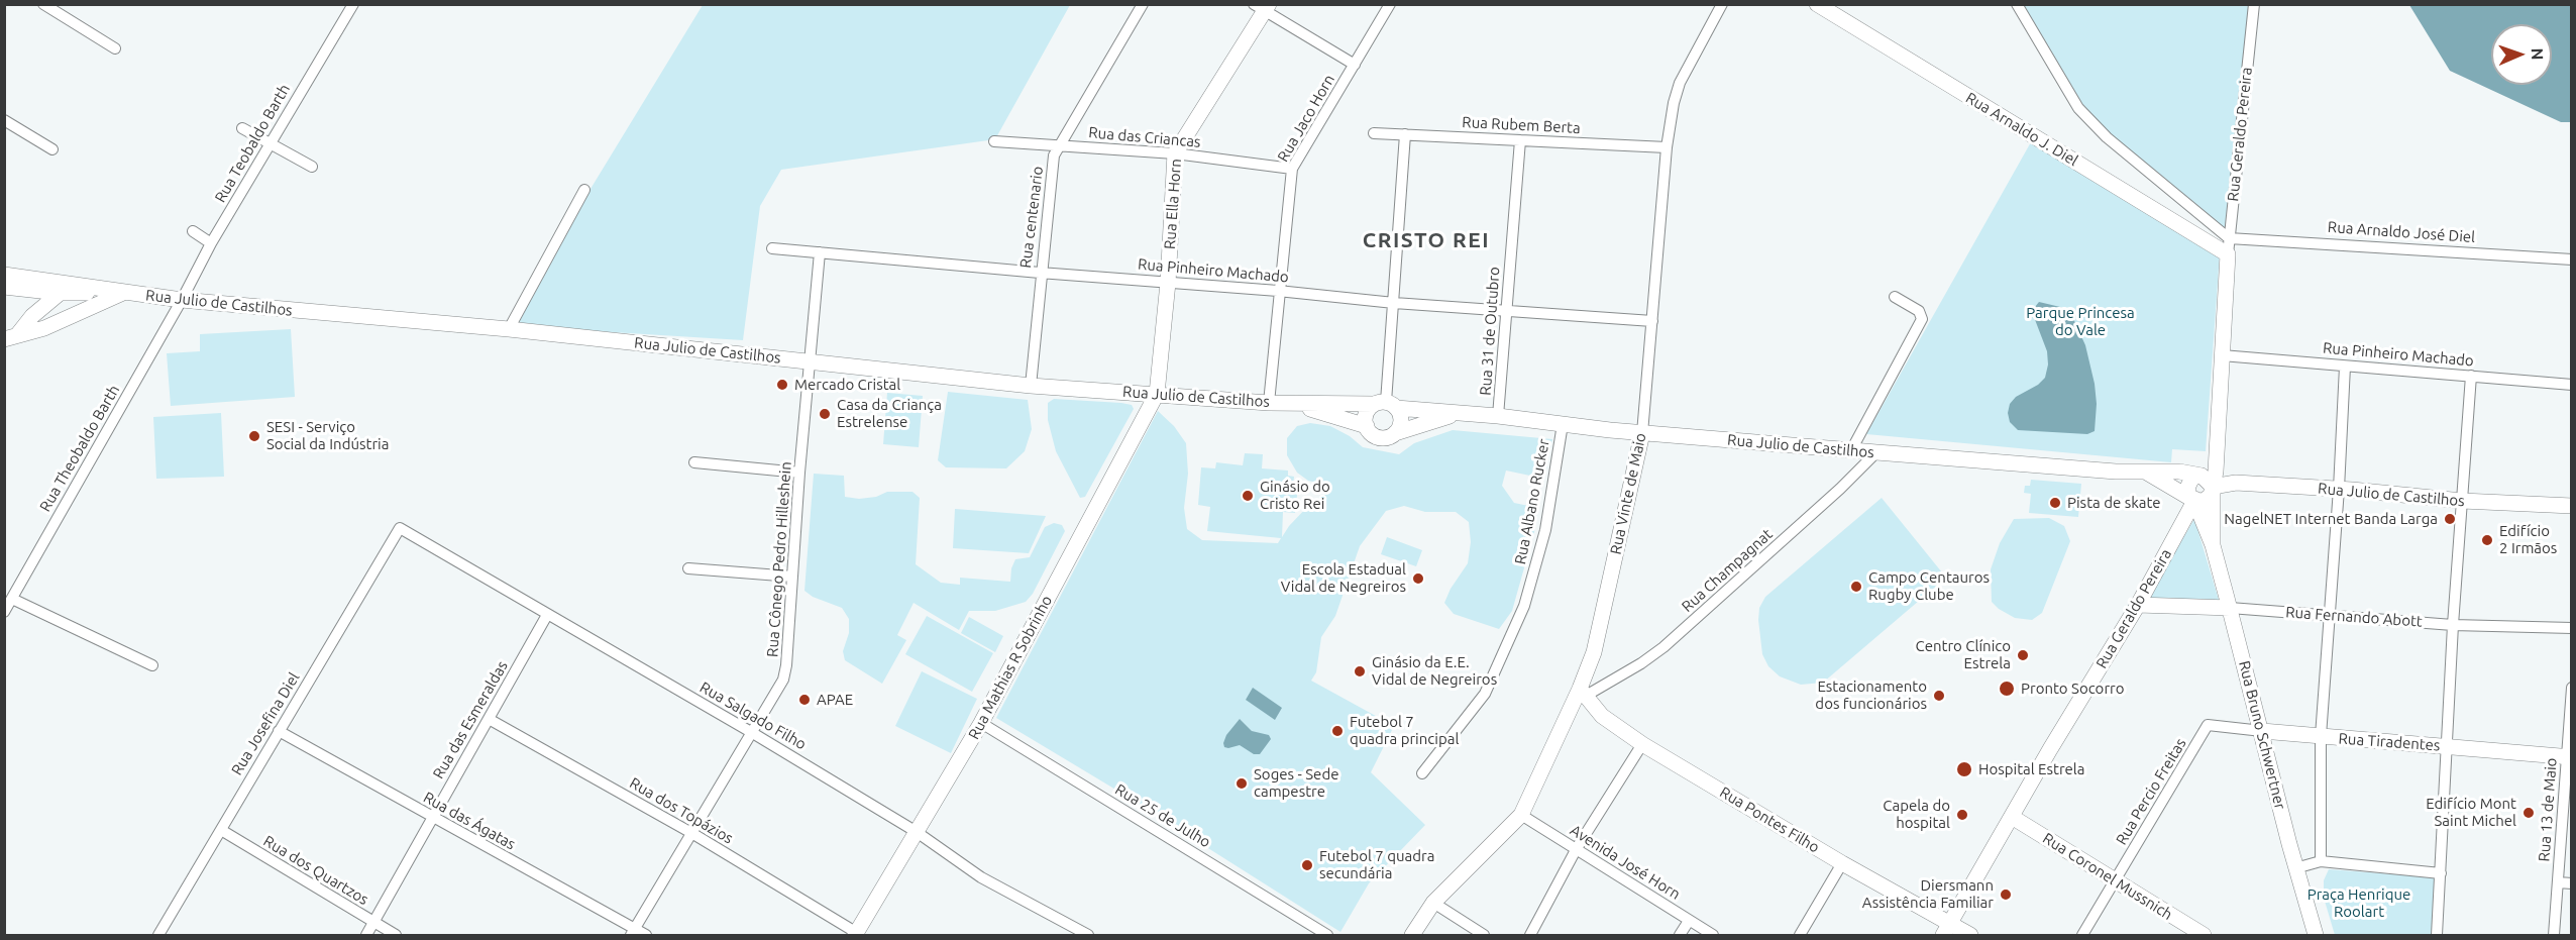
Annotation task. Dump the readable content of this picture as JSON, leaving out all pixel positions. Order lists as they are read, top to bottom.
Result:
{
  "streets": {
    "main road": [
      "Rua Arnaldo J. Diel",
      "Rua Geraldo Pereira",
      "Rua Ella Horn",
      "Rua Julio de Castilhos",
      "Rua Vinte de Maio",
      "Rua Fernando Abott",
      "Rua Mathias R Sobrinho",
      "Rua Bruno Schwertner",
      "Rua Tiradentes",
      "Rua Pontes Filho",
      "Rua Coronel Mussnich"
    ],
    "street": [
      "Rua Jaco Horn",
      "Rua Rubem Berta",
      "Rua das Criancas",
      "Rua Teobaldo Barth",
      "Rua centenario",
      "Rua Arnaldo José Diel",
      "Rua Pinheiro Machado",
      "Rua 31 de Outubro",
      "Rua Theobaldo Barth",
      "Rua Albano Rucker",
      "Rua Cônego Pedro Hilleshein",
      "Rua Champagnat",
      "Rua Salgado Filho",
      "Rua das Esmeraldas",
      "Rua Josefina Diel",
      "Rua Percio Freitas",
      "Rua 13 de Maio",
      "Rua dos Topázios",
      "Rua 25 de Julho",
      "Rua das Ágatas",
      "Avenida José Horn",
      "Rua dos Quartzos"
    ]
  },
  "crossings": [
    ["Rua Jaco Horn", "Rua das Criancas"],
    ["Rua Jaco Horn", "Rua Pinheiro Machado"],
    ["Rua Jaco Horn", "Rua Julio de Castilhos"],
    ["Rua Rubem Berta", "Rua 31 de Outubro"],
    ["Rua Rubem Berta", "Rua Vinte de Maio"],
    ["Rua Arnaldo J. Diel", "Rua Geraldo Pereira"],
    ["Rua Geraldo Pereira", "Rua Arnaldo José Diel"],
    ["Rua Geraldo Pereira", "Rua Pinheiro Machado"],
    ["Rua Geraldo Pereira", "Rua Julio de Castilhos"],
    ["Rua Geraldo Pereira", "Rua Fernando Abott"],
    ["Rua Geraldo Pereira", "Rua Bruno Schwertner"],
    ["Rua Geraldo Pereira", "Rua Pontes Filho"],
    ["Rua Geraldo Pereira", "Rua Coronel Mussnich"],
    ["Rua das Criancas", "Rua Ella Horn"],
    ["Rua das Criancas", "Rua centenario"],
    ["Rua Teobaldo Barth", "Rua Julio de Castilhos"],
    ["Rua Teobaldo Barth", "Rua Theobaldo Barth"],
    ["Rua Ella Horn", "Rua Pinheiro Machado"],
    ["Rua Ella Horn", "Rua Julio de Castilhos"],
    ["Rua Ella Horn", "Rua Mathias R Sobrinho"],
    ["Rua centenario", "Rua Pinheiro Machado"],
    ["Rua centenario", "Rua Julio de Castilhos"],
    ["Rua Pinheiro Machado", "Rua 31 de Outubro"],
    ["Rua Pinheiro Machado", "Rua Vinte de Maio"],
    ["Rua Pinheiro Machado", "Rua Cônego Pedro Hilleshein"],
    ["Rua Julio de Castilhos", "Rua 31 de Outubro"],
    ["Rua Julio de Castilhos", "Rua Theobaldo Barth"],
    ["Rua Julio de Castilhos", "Rua Vinte de Maio"],
    ["Rua Julio de Castilhos", "Rua Albano Rucker"],
    ["Rua Julio de Castilhos", "Rua Cônego Pedro Hilleshein"],
    ["Rua Julio de Castilhos", "Rua Champagnat"],
    ["Rua Julio de Castilhos", "Rua Mathias R Sobrinho"],
    ["Rua Julio de Castilhos", "Rua Bruno Schwertner"],
    ["Rua Vinte de Maio", "Rua Champagnat"],
    ["Rua Vinte de Maio", "Rua Pontes Filho"],
    ["Rua Vinte de Maio", "Avenida José Horn"],
    ["Rua Cônego Pedro Hilleshein", "Rua Salgado Filho"],
    ["Rua Cônego Pedro Hilleshein", "Rua dos Topázios"],
    ["Rua Cônego Pedro Hilleshein", "Rua das Ágatas"],
    ["Rua Champagnat", "Rua Pontes Filho"],
    ["Rua Fernando Abott", "Rua Bruno Schwertner"],
    ["Rua Mathias R Sobrinho", "Rua Salgado Filho"],
    ["Rua Mathias R Sobrinho", "Rua dos Topázios"],
    ["Rua Mathias R Sobrinho", "Rua 25 de Julho"],
    ["Rua Salgado Filho", "Rua das Esmeraldas"],
    ["Rua Salgado Filho", "Rua Josefina Diel"],
    ["Rua das Esmeraldas", "Rua dos Topázios"],
    ["Rua das Esmeraldas", "Rua das Ágatas"],
    ["Rua das Esmeraldas", "Rua dos Quartzos"],
    ["Rua Josefina Diel", "Rua das Ágatas"],
    ["Rua Josefina Diel", "Rua dos Quartzos"],
    ["Rua Bruno Schwertner", "Rua Tiradentes"],
    ["Rua Tiradentes", "Rua Percio Freitas"],
    ["Rua Tiradentes", "Rua 13 de Maio"],
    ["Rua Percio Freitas", "Rua Coronel Mussnich"]
  ],
  "districts": ["CRISTO REI"],
  "parks": ["Parque Princesa do Vale", "Praça Henrique Roolart"],
  "places": [
    "Mercado Cristal",
    "Casa da Criança Estrelense",
    "SESI - Serviço Social da Indústria",
    "Ginásio do Cristo Rei",
    "Pista de skate",
    "NagelNET Internet Banda Larga",
    "Edifício 2 Irmãos",
    "Escola Estadual Vidal de Negreiros",
    "Campo Centauros Rugby Clube",
    "Centro Clínico Estrela",
    "Ginásio da E.E. Vidal de Negreiros",
    "Pronto Socorro",
    "Estacionamento dos funcionários",
    "APAE",
    "Futebol 7 quadra principal",
    "Hospital Estrela",
    "Soges - Sede campestre",
    "Edifício Mont Saint Michel",
    "Capela do hospital",
    "Futebol 7 quadra secundária",
    "Diersmann Assistência Familiar"
  ],
  "north": "right"
}
